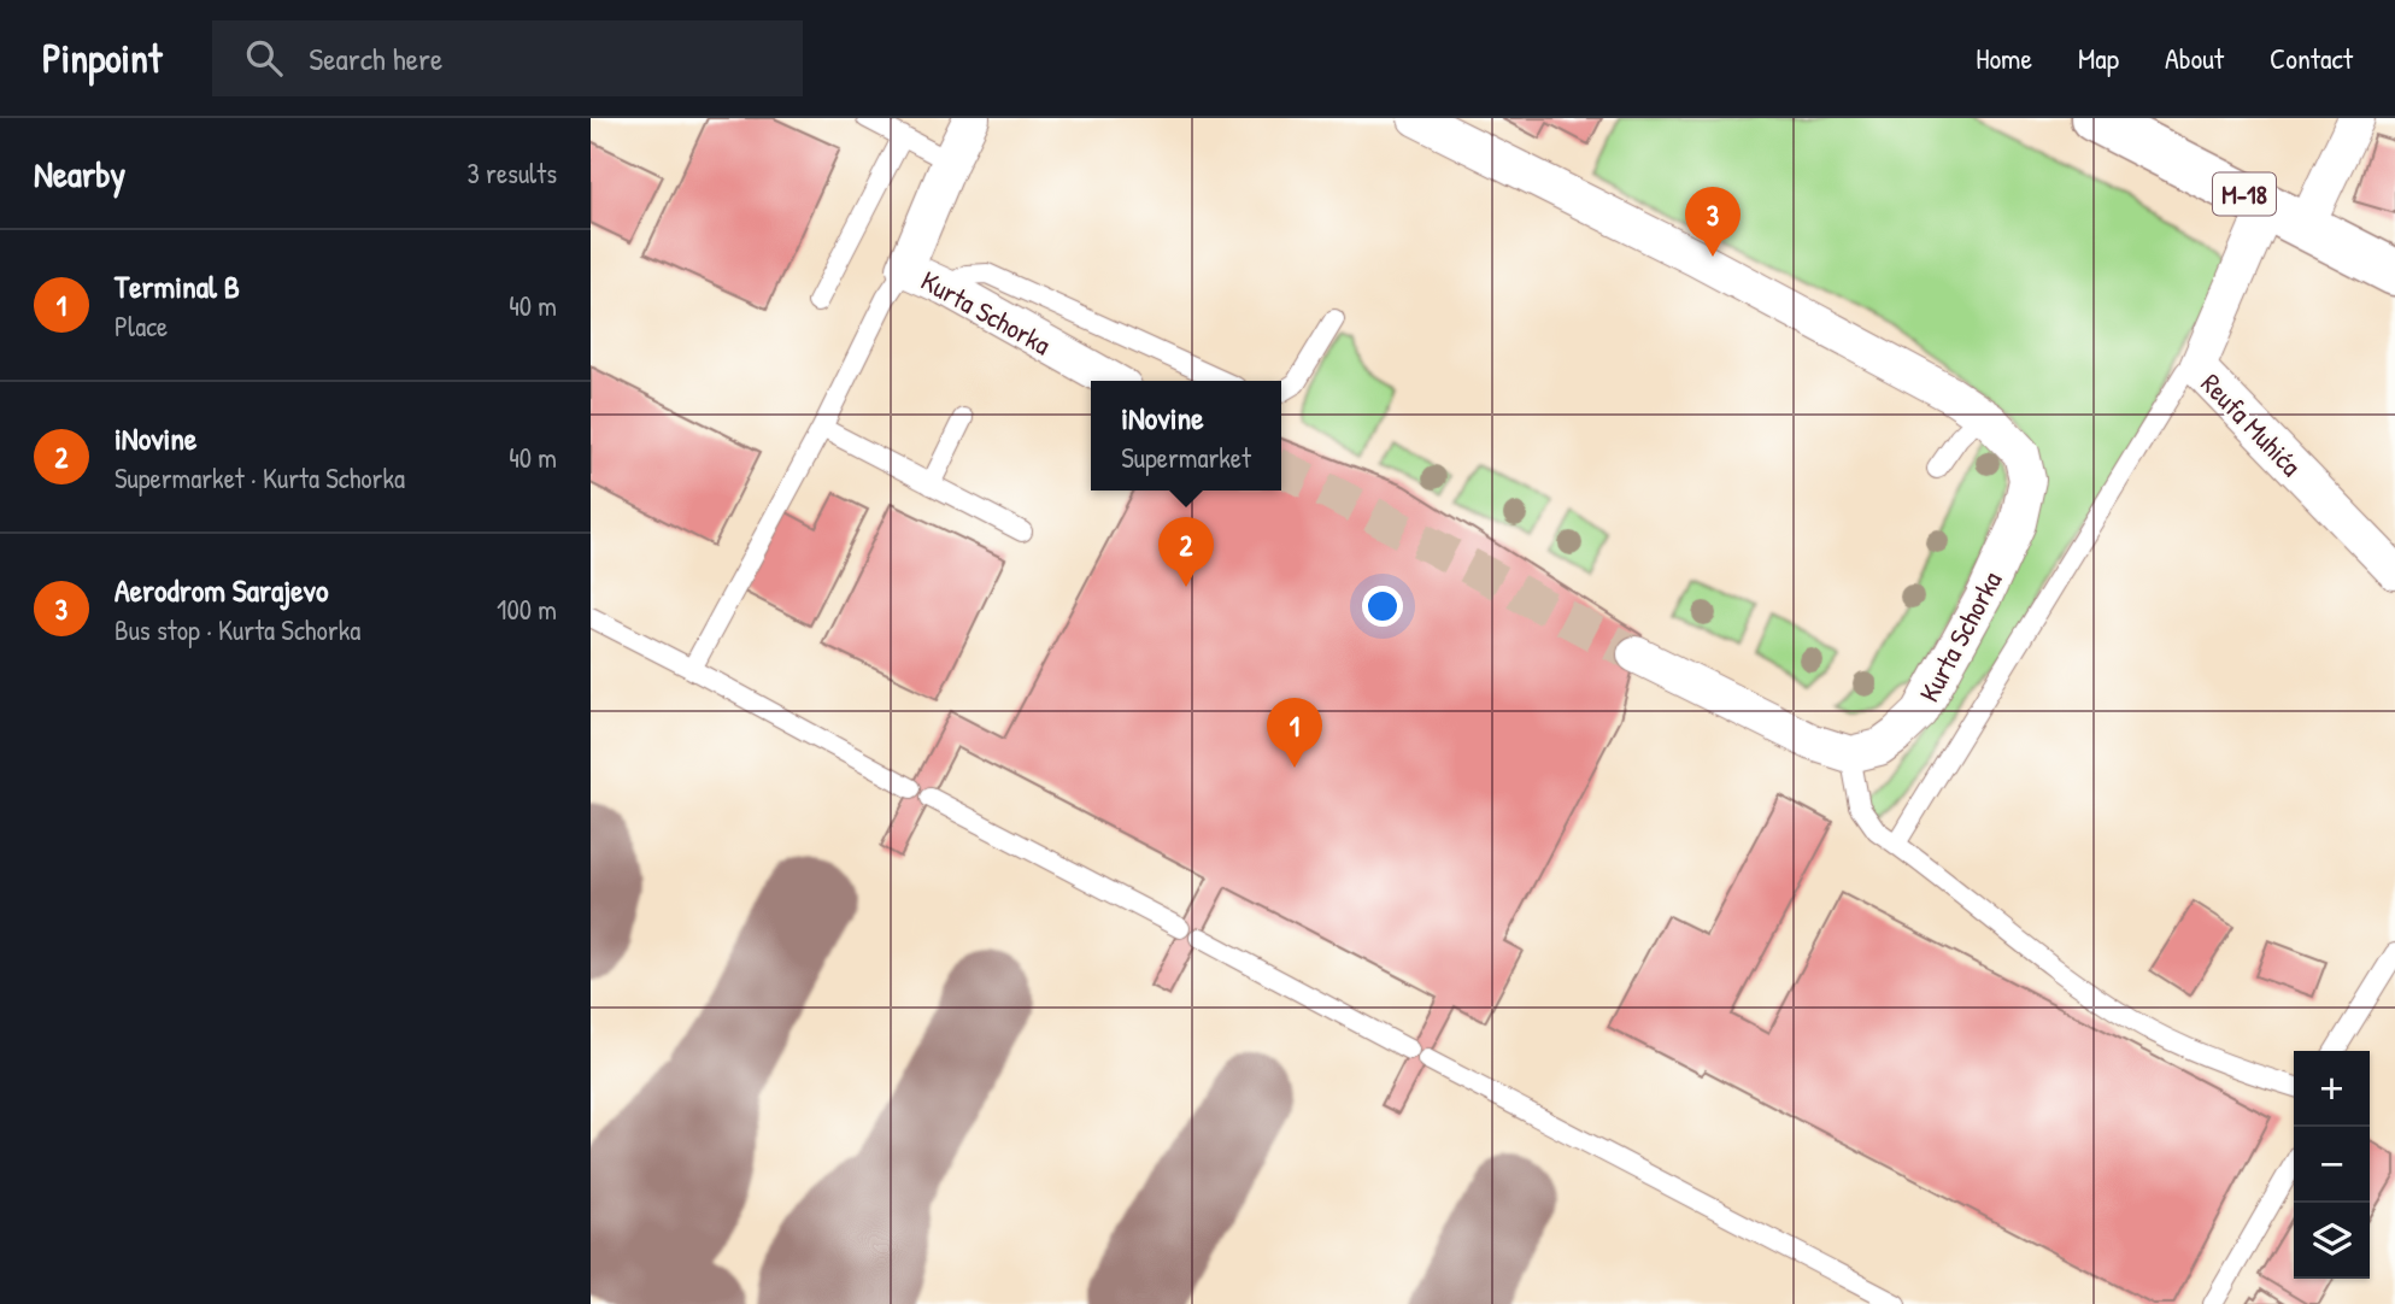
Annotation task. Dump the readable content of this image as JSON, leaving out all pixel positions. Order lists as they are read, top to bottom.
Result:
{
  "streets": {
    "main road": ["M-18"],
    "street": ["Kurta Schorka", "Reufa Muhića"]
  },
  "crossings": [
    ["M-18", "Reufa Muhića"]
  ],
  "page": {
    "header": "Pinpoint",
    "search": "Search here",
    "nav": [
      "Home",
      "Map",
      "About",
      "Contact"
    ],
    "heading": ["Nearby", "3 results"],
    "pins": ["3", "2", "1"],
    "list": [
      {
        "mark": "1",
        "name": "Terminal B",
        "note": "Place",
        "value": "40 m"
      },
      {
        "mark": "2",
        "name": "iNovine",
        "note": "Supermarket · Kurta Schorka",
        "value": "40 m"
      },
      {
        "mark": "3",
        "name": "Aerodrom Sarajevo",
        "note": "Bus stop · Kurta Schorka",
        "value": "100 m"
      }
    ],
    "popup": ["iNovine", "Supermarket"],
    "map_buttons": ["+", "−"]
  }
}
